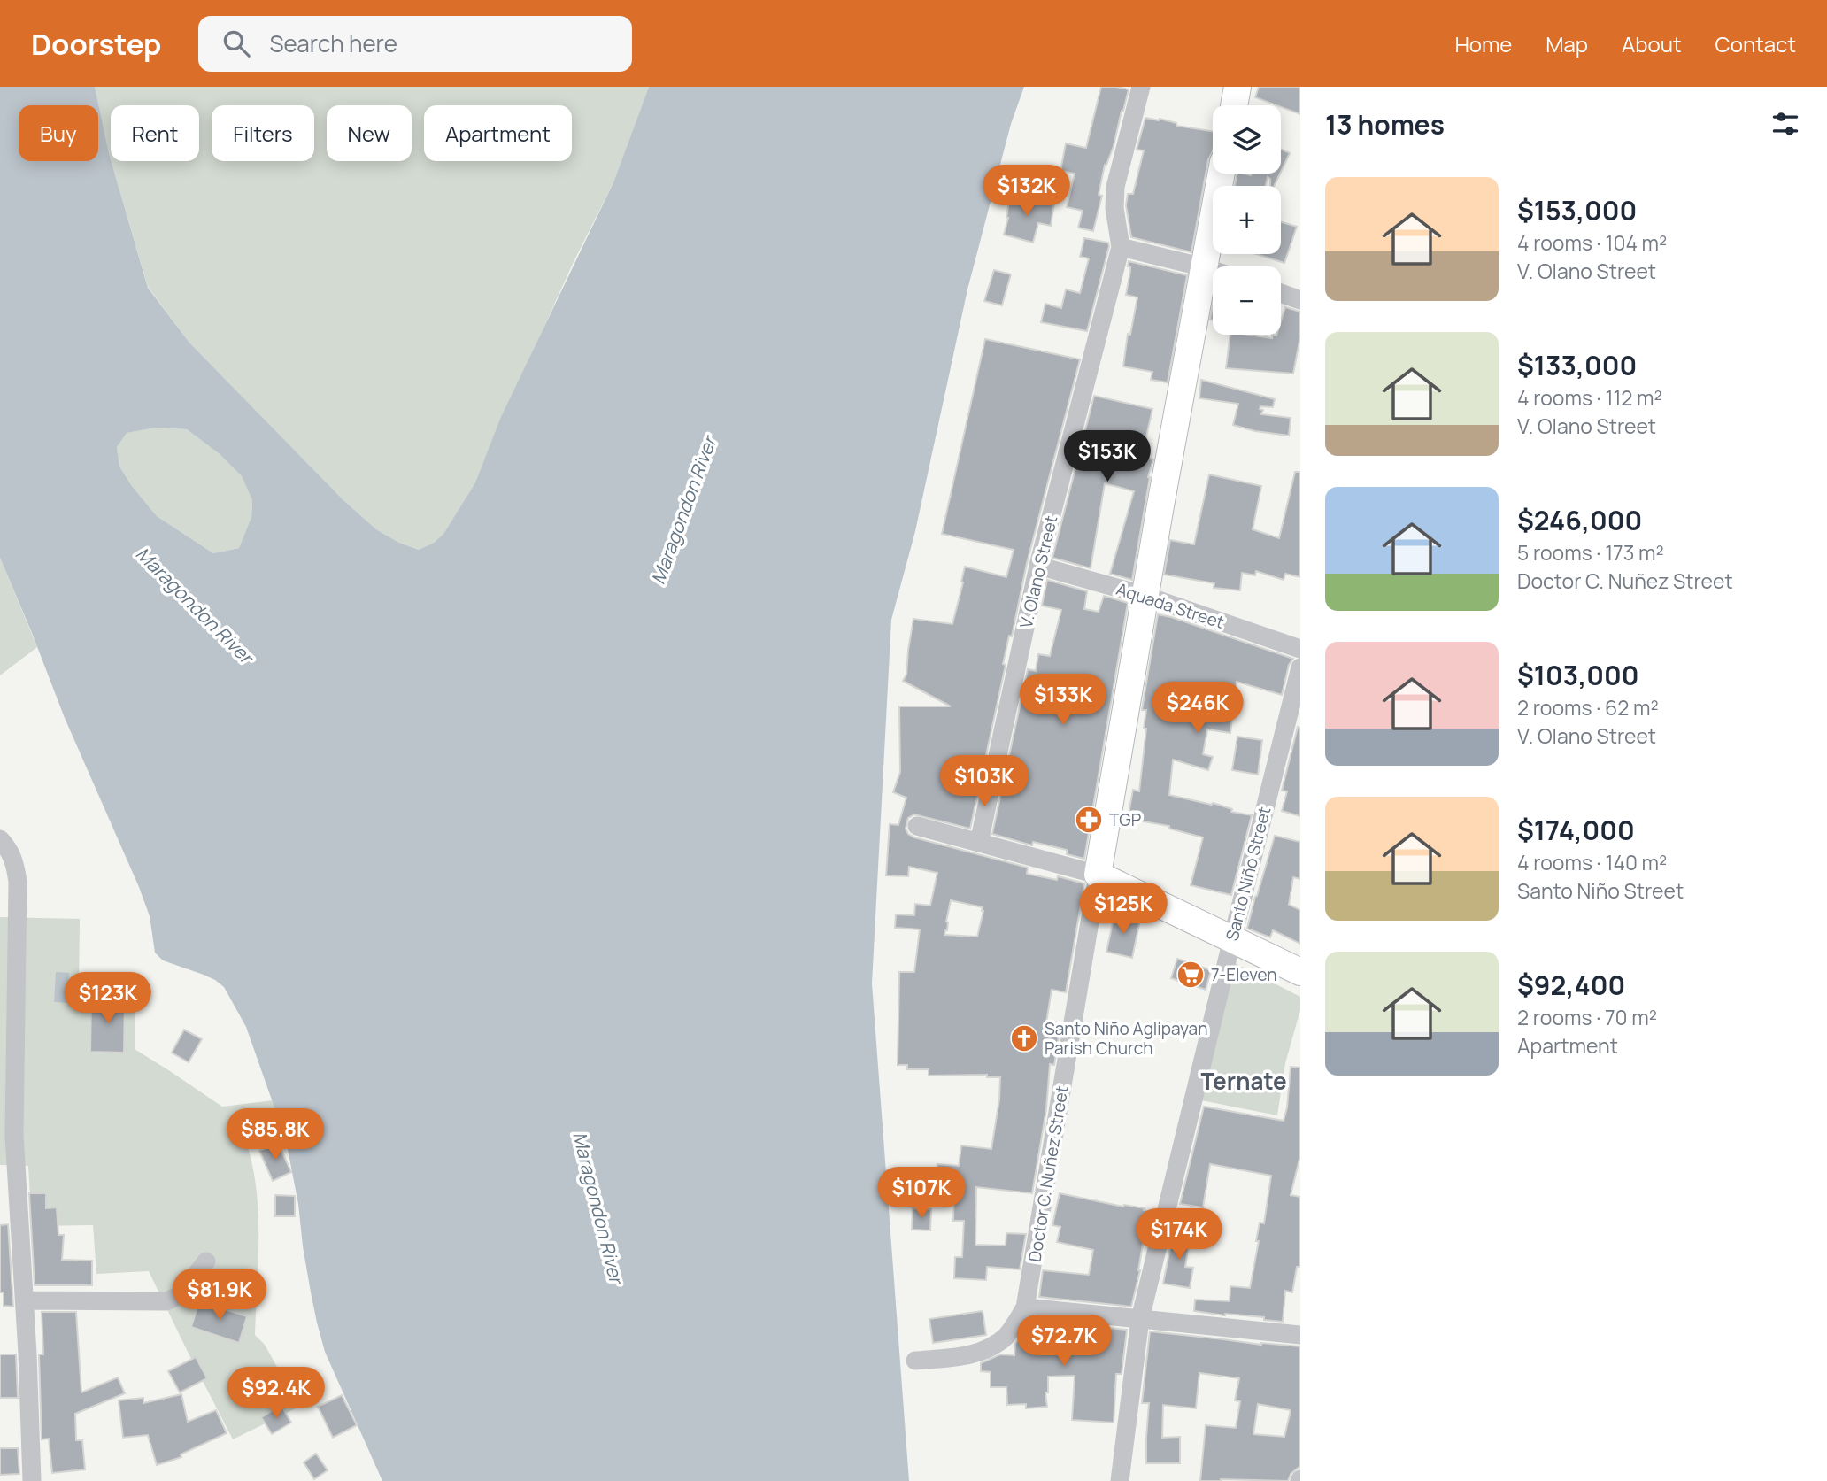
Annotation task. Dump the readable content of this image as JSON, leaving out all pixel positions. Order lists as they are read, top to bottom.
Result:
{
  "streets": {
    "main road": ["Doctor C. Nuñez Street"],
    "street": ["V. Olano Street", "Aquada Street", "Santo Niño Street"]
  },
  "crossings": [
    ["V. Olano Street", "Aquada Street"],
    ["Aquada Street", "Doctor C. Nuñez Street"]
  ],
  "districts": ["Ternate"],
  "water": ["Maragondon River"],
  "places": {
    "pharmacy": ["TGP"],
    "supermarket": ["7-Eleven"],
    "church": ["Santo Niño Aglipayan Parish Church"]
  },
  "page": {
    "header": "Doorstep",
    "search": "Search here",
    "nav": [
      "Home",
      "Map",
      "About",
      "Contact"
    ],
    "heading": "13 homes",
    "map_buttons": ["+", "−"],
    "chip": [
      "Buy",
      "Rent",
      "Filters",
      "New",
      "Apartment"
    ],
    "list": [
      {
        "name": "$153,000",
        "note": "4 rooms · 104 m² · V. Olano Street"
      },
      {
        "name": "$133,000",
        "note": "4 rooms · 112 m² · V. Olano Street"
      },
      {
        "name": "$246,000",
        "note": "5 rooms · 173 m² · Doctor C. Nuñez Street"
      },
      {
        "name": "$103,000",
        "note": "2 rooms · 62 m² · V. Olano Street"
      },
      {
        "name": "$174,000",
        "note": "4 rooms · 140 m² · Santo Niño Street"
      },
      {
        "name": "$92,400",
        "note": "2 rooms · 70 m² · Apartment"
      }
    ],
    "price": [
      "$132K",
      "$153K",
      "$133K",
      "$246K",
      "$103K",
      "$125K",
      "$123K",
      "$85.8K",
      "$107K",
      "$174K",
      "$81.9K",
      "$72.7K",
      "$92.4K"
    ]
  }
}
